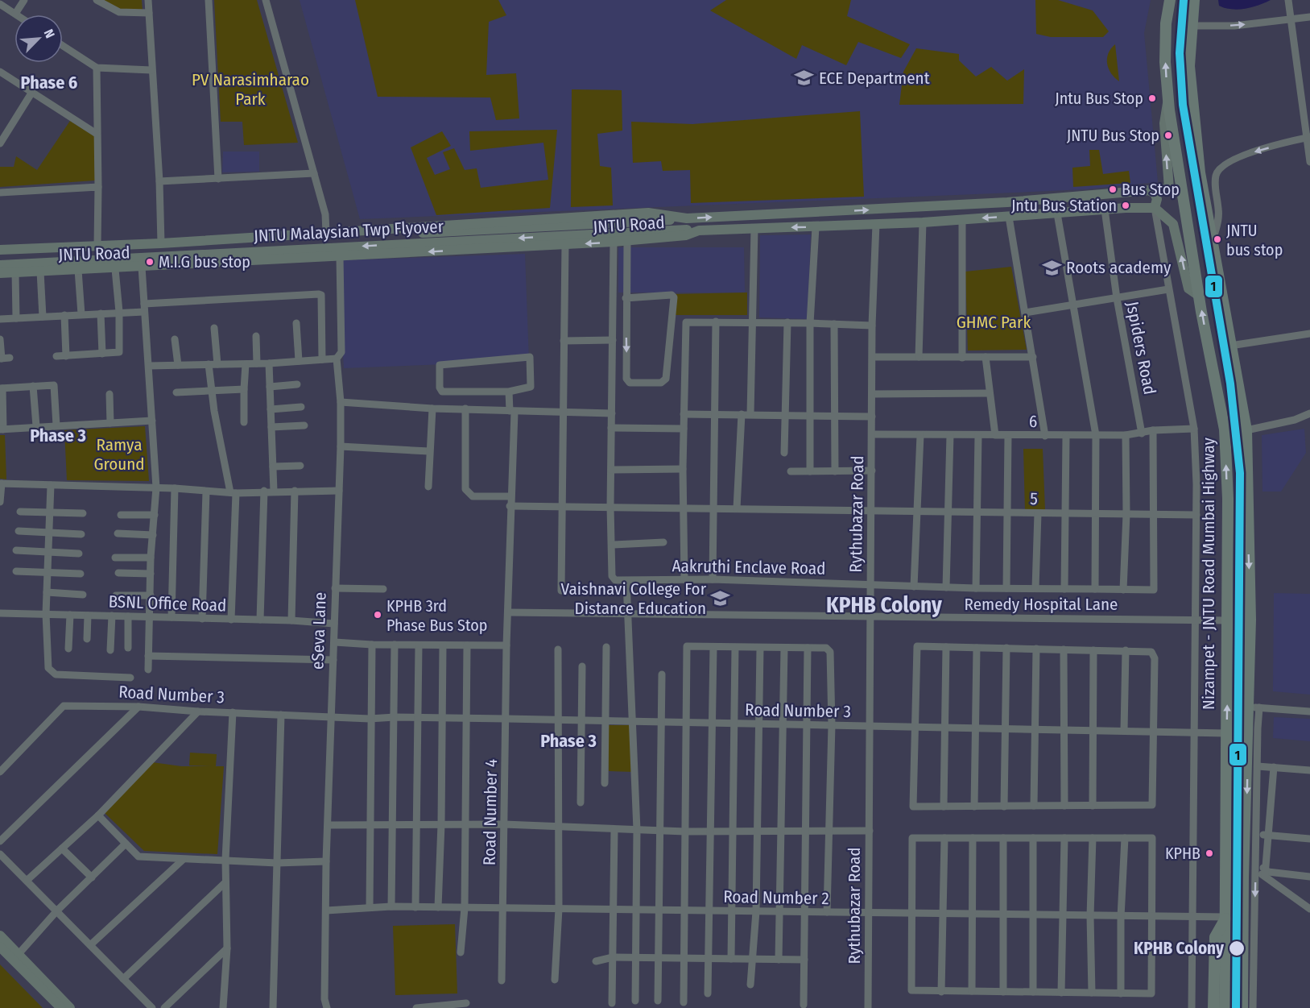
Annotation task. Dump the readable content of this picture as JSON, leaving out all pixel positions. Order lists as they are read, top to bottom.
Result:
{
  "streets": {
    "highway": ["Nizampet - JNTU Road Mumbai Highway"],
    "main road": ["JNTU Road", "JNTU Malaysian Twp Flyover"],
    "street": [
      "Jspiders Road",
      "6",
      "5",
      "Rythubazar Road",
      "Aakruthi Enclave Road",
      "BSNL Office Road",
      "Remedy Hospital Lane",
      "eSeva Lane",
      "Road Number 3",
      "Road Number 4",
      "Road Number 2"
    ]
  },
  "crossings": [
    ["JNTU Road", "JNTU Malaysian Twp Flyover"],
    ["JNTU Road", "Jspiders Road"],
    ["JNTU Road", "Rythubazar Road"],
    ["JNTU Road", "Nizampet - JNTU Road Mumbai Highway"],
    ["JNTU Road", "eSeva Lane"],
    ["Jspiders Road", "6"],
    ["6", "Rythubazar Road"],
    ["5", "Rythubazar Road"],
    ["5", "Aakruthi Enclave Road"],
    ["5", "Road Number 4"],
    ["Rythubazar Road", "Aakruthi Enclave Road"],
    ["Rythubazar Road", "Remedy Hospital Lane"],
    ["Rythubazar Road", "Road Number 3"],
    ["Rythubazar Road", "Road Number 2"],
    ["Nizampet - JNTU Road Mumbai Highway", "Remedy Hospital Lane"],
    ["Nizampet - JNTU Road Mumbai Highway", "Road Number 3"],
    ["Nizampet - JNTU Road Mumbai Highway", "Road Number 2"],
    ["BSNL Office Road", "eSeva Lane"],
    ["Remedy Hospital Lane", "Road Number 4"],
    ["eSeva Lane", "Road Number 3"],
    ["eSeva Lane", "Road Number 2"],
    ["Road Number 3", "Road Number 4"],
    ["Road Number 4", "Road Number 2"]
  ],
  "districts": [
    "Phase 6",
    "Phase 3",
    "KPHB Colony",
    "Phase 3"
  ],
  "parks": ["PV Narasimharao Park", "GHMC Park", "Ramya Ground"],
  "places": {
    "school or university": ["ECE Department", "Roots academy", "Vaishnavi College For Distance Education"],
    "other": [
      "Jntu Bus Stop",
      "JNTU Bus Stop",
      "Bus Stop",
      "Jntu Bus Station",
      "JNTU bus stop",
      "M.I.G bus stop",
      "KPHB 3rd Phase Bus Stop",
      "KPHB",
      "KPHB Colony"
    ]
  },
  "lines": ["transit line 1"],
  "north": "top right"
}
